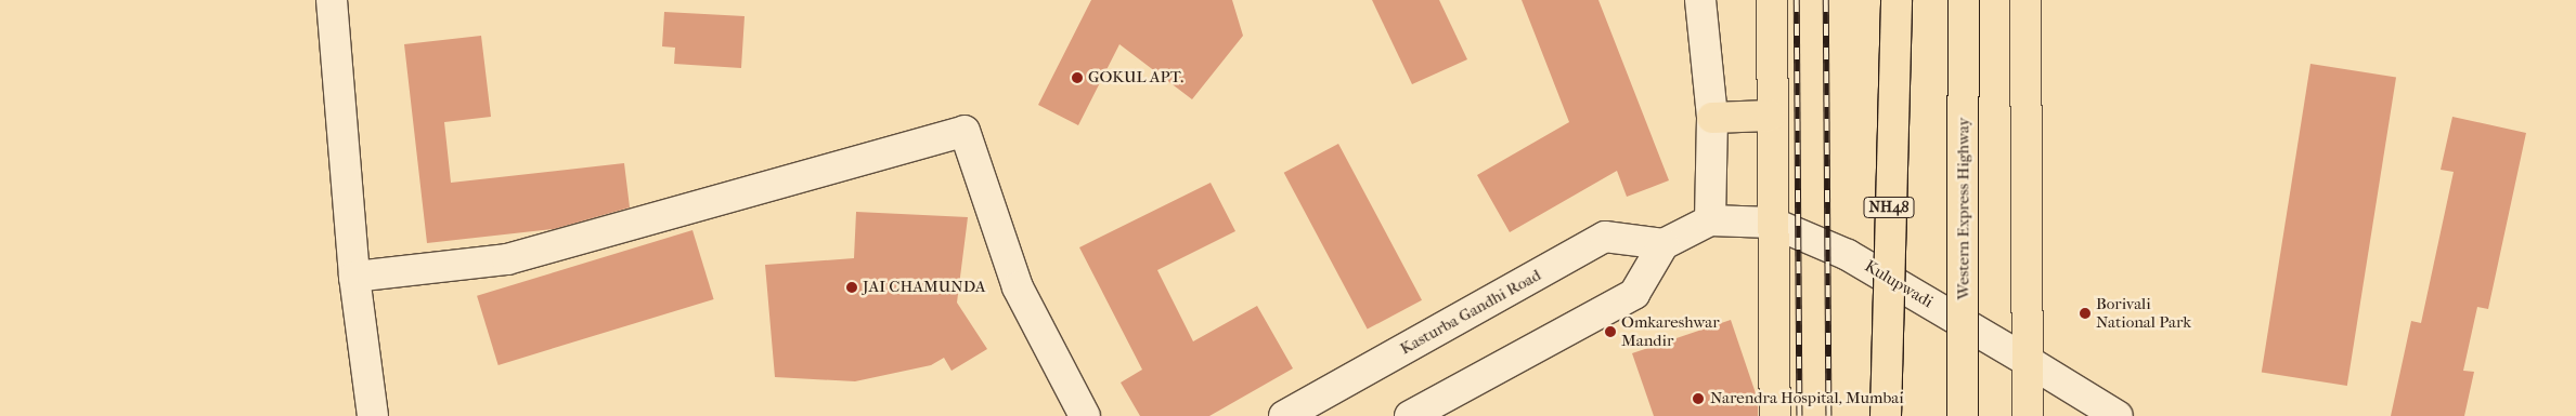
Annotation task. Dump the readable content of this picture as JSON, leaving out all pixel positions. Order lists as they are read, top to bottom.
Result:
{
  "streets": {
    "main road": ["NH48", "Western Express Highway"],
    "street": ["Kulupwadi", "Kasturba Gandhi Road"]
  },
  "crossings": [
    ["Kulupwadi", "Kasturba Gandhi Road"]
  ],
  "places": [
    "GOKUL APT.",
    "JAI CHAMUNDA",
    "Borivali National Park",
    "Omkareshwar Mandir",
    "Narendra Hospital, Mumbai"
  ]
}
